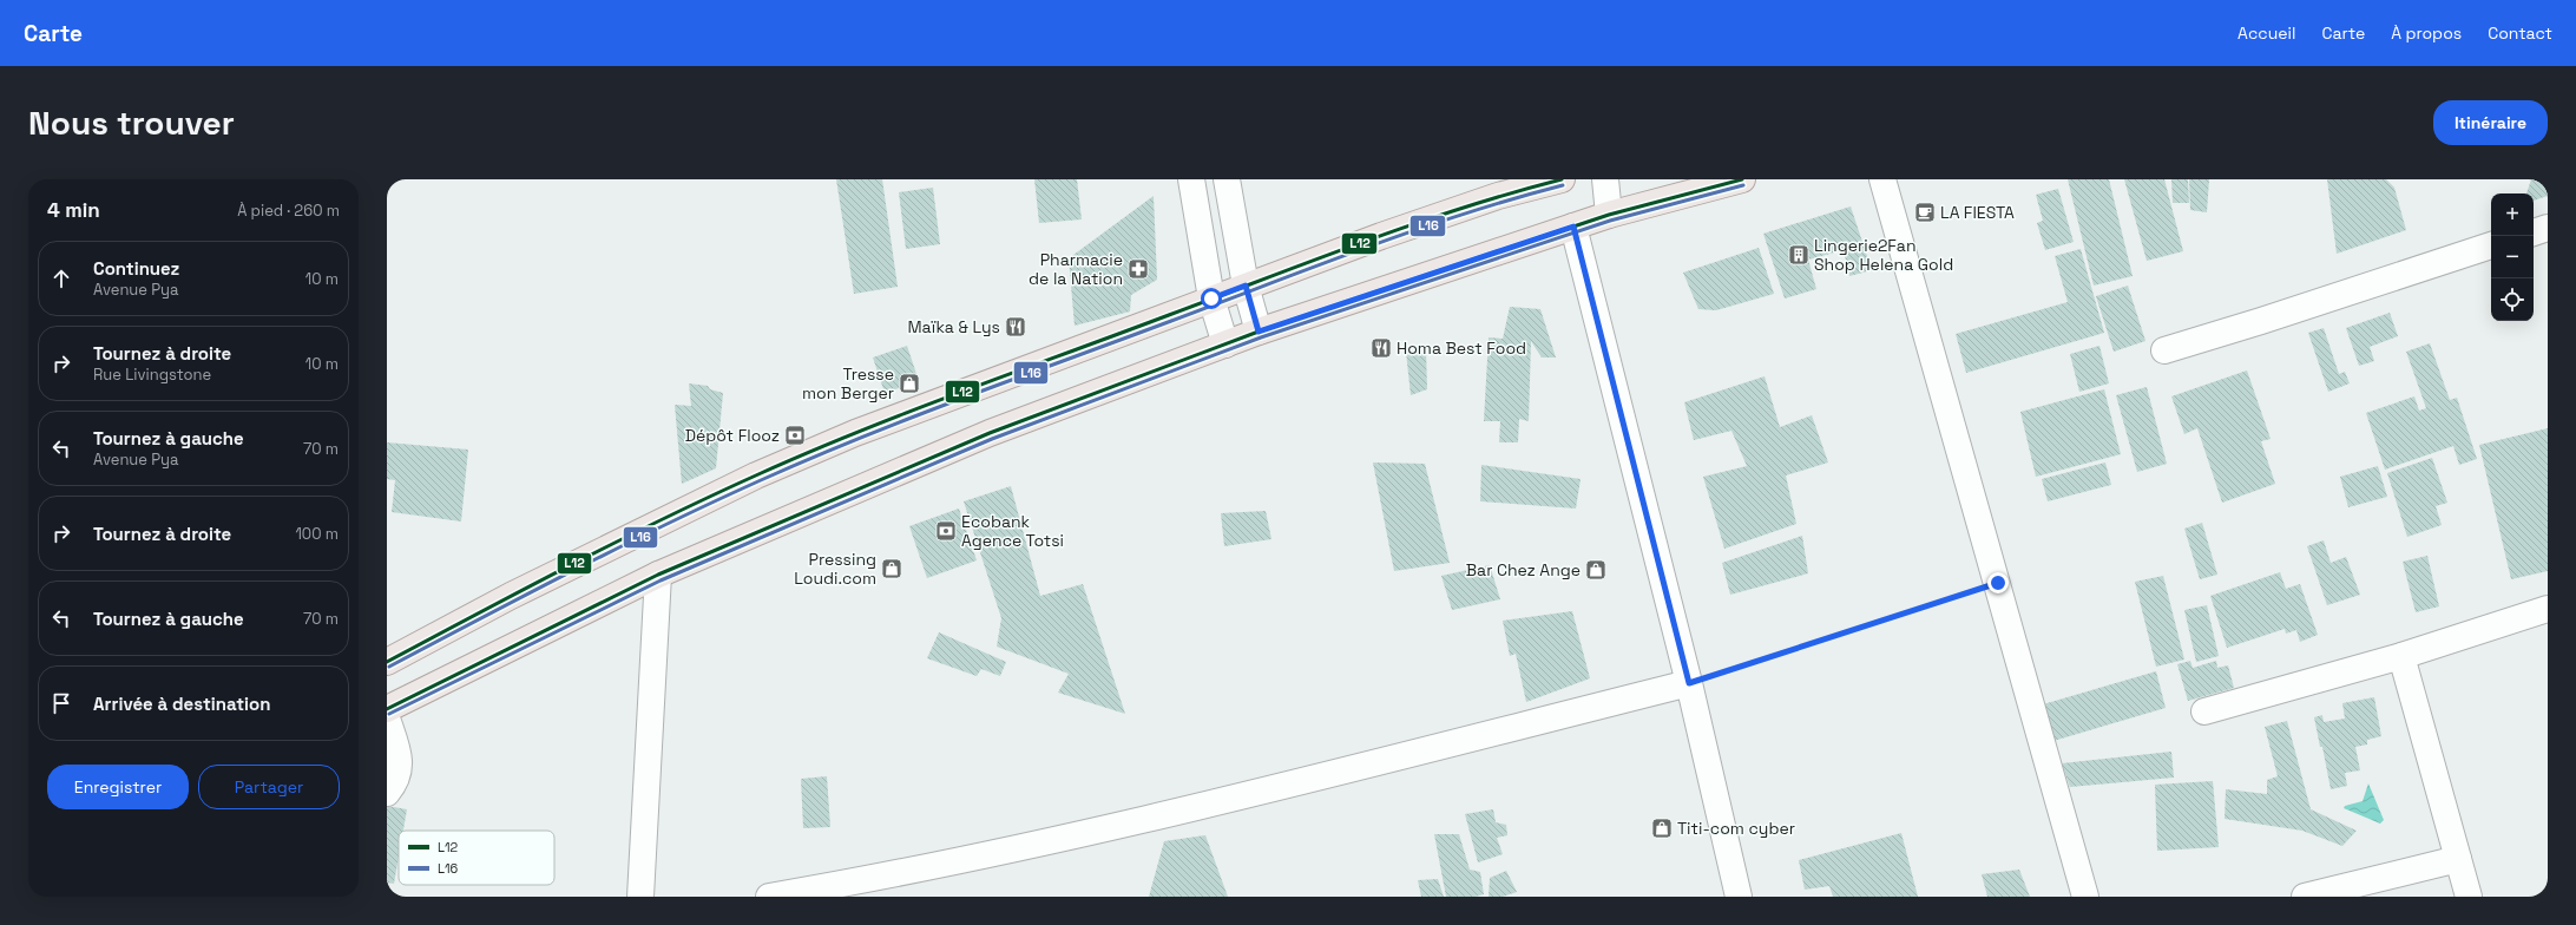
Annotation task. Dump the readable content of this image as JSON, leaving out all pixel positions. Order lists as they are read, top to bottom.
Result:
{
  "places": {
    "cafe": ["LA FIESTA"],
    "building": ["Lingerie2Fan Shop Helena Gold"],
    "pharmacy": ["Pharmacie de la Nation"],
    "restaurant": ["Maïka & Lys", "Homa Best Food"],
    "shop": [
      "Tresse mon Berger",
      "Pressing Loudi.com",
      "Bar Chez Ange",
      "Titi-com cyber"
    ],
    "bank": ["Dépôt Flooz", "Ecobank Agence Totsi"]
  },
  "lines": ["transit line L12", "transit line L16"],
  "legend": ["L12", "L16"],
  "page": {
    "header": "Carte",
    "nav": [
      "Accueil",
      "Carte",
      "À propos",
      "Contact"
    ],
    "buttons": [
      "Itinéraire",
      ["Enregistrer", "Partager"]
    ],
    "title": "Nous trouver",
    "heading": ["4 min", "À pied · 260 m"],
    "map_buttons": ["+", "−"],
    "list": [
      ["Continuez", "Avenue Pya", "10 m"],
      ["Tournez à droite", "Rue Livingstone", "10 m"],
      ["Tournez à gauche", "Avenue Pya", "70 m"],
      ["Tournez à droite", "100 m"],
      ["Tournez à gauche", "70 m"],
      "Arrivée à destination"
    ]
  }
}
